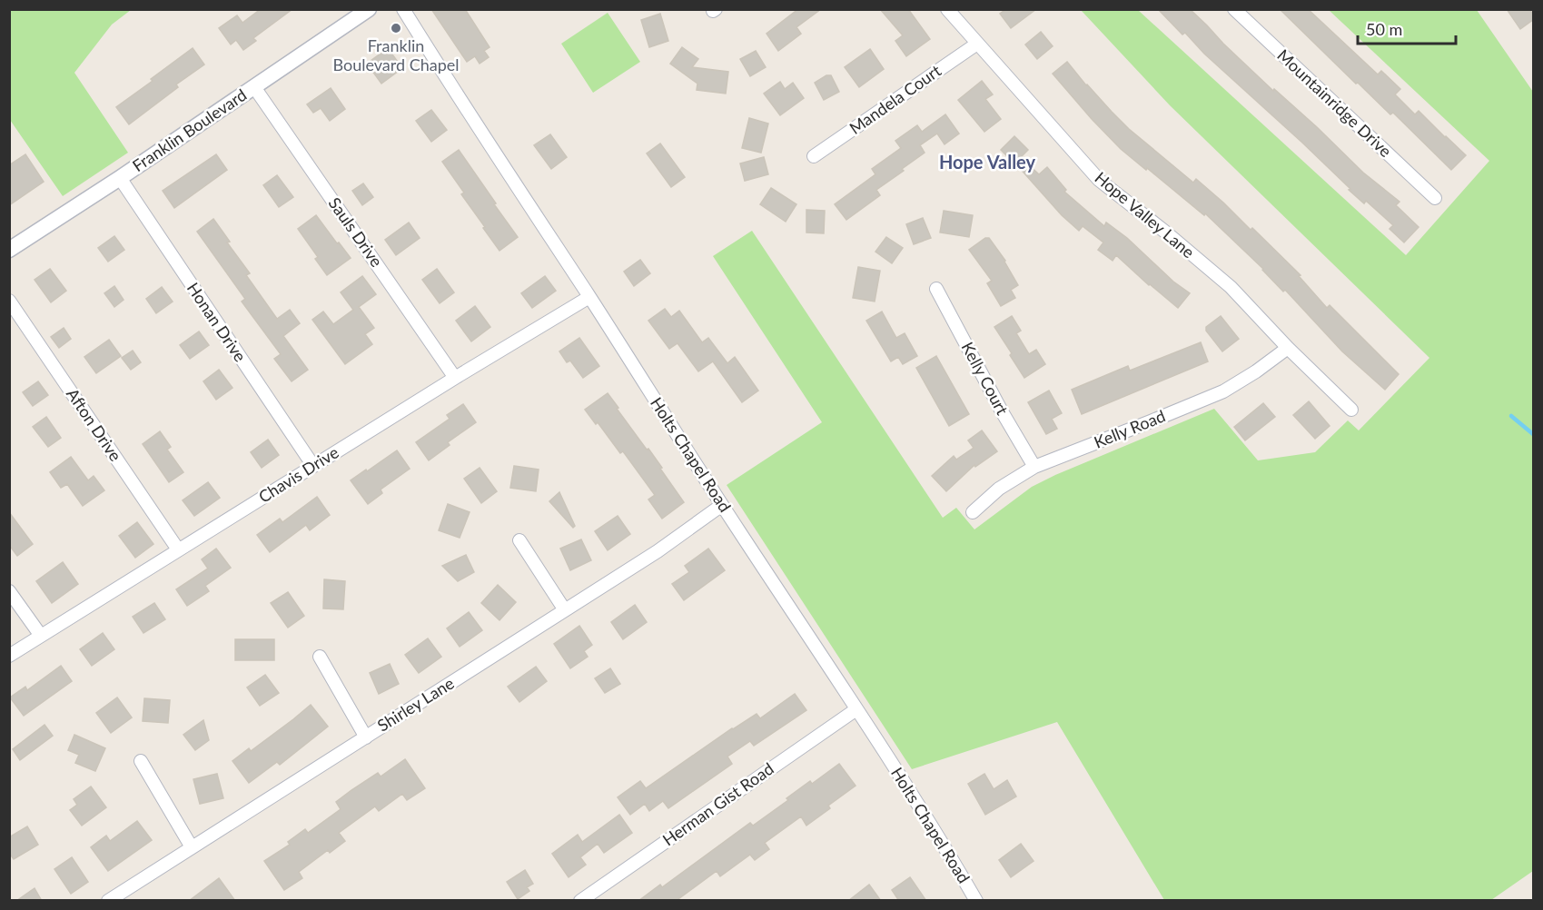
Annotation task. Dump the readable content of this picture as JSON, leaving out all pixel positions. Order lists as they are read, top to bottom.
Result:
{
  "streets": {
    "street": [
      "Mandela Court",
      "Mountainridge Drive",
      "Franklin Boulevard",
      "Hope Valley Lane",
      "Sauls Drive",
      "Honan Drive",
      "Kelly Court",
      "Afton Drive",
      "Kelly Road",
      "Holts Chapel Road",
      "Chavis Drive",
      "Shirley Lane",
      "Herman Gist Road"
    ]
  },
  "crossings": [
    ["Mandela Court", "Hope Valley Lane"],
    ["Franklin Boulevard", "Sauls Drive"],
    ["Franklin Boulevard", "Honan Drive"],
    ["Hope Valley Lane", "Kelly Road"],
    ["Sauls Drive", "Chavis Drive"],
    ["Honan Drive", "Chavis Drive"],
    ["Kelly Court", "Kelly Road"],
    ["Afton Drive", "Chavis Drive"],
    ["Holts Chapel Road", "Chavis Drive"],
    ["Holts Chapel Road", "Shirley Lane"],
    ["Holts Chapel Road", "Herman Gist Road"]
  ],
  "districts": ["Hope Valley"],
  "places": ["Franklin Boulevard Chapel"],
  "scale_bar": "50 m"
}
